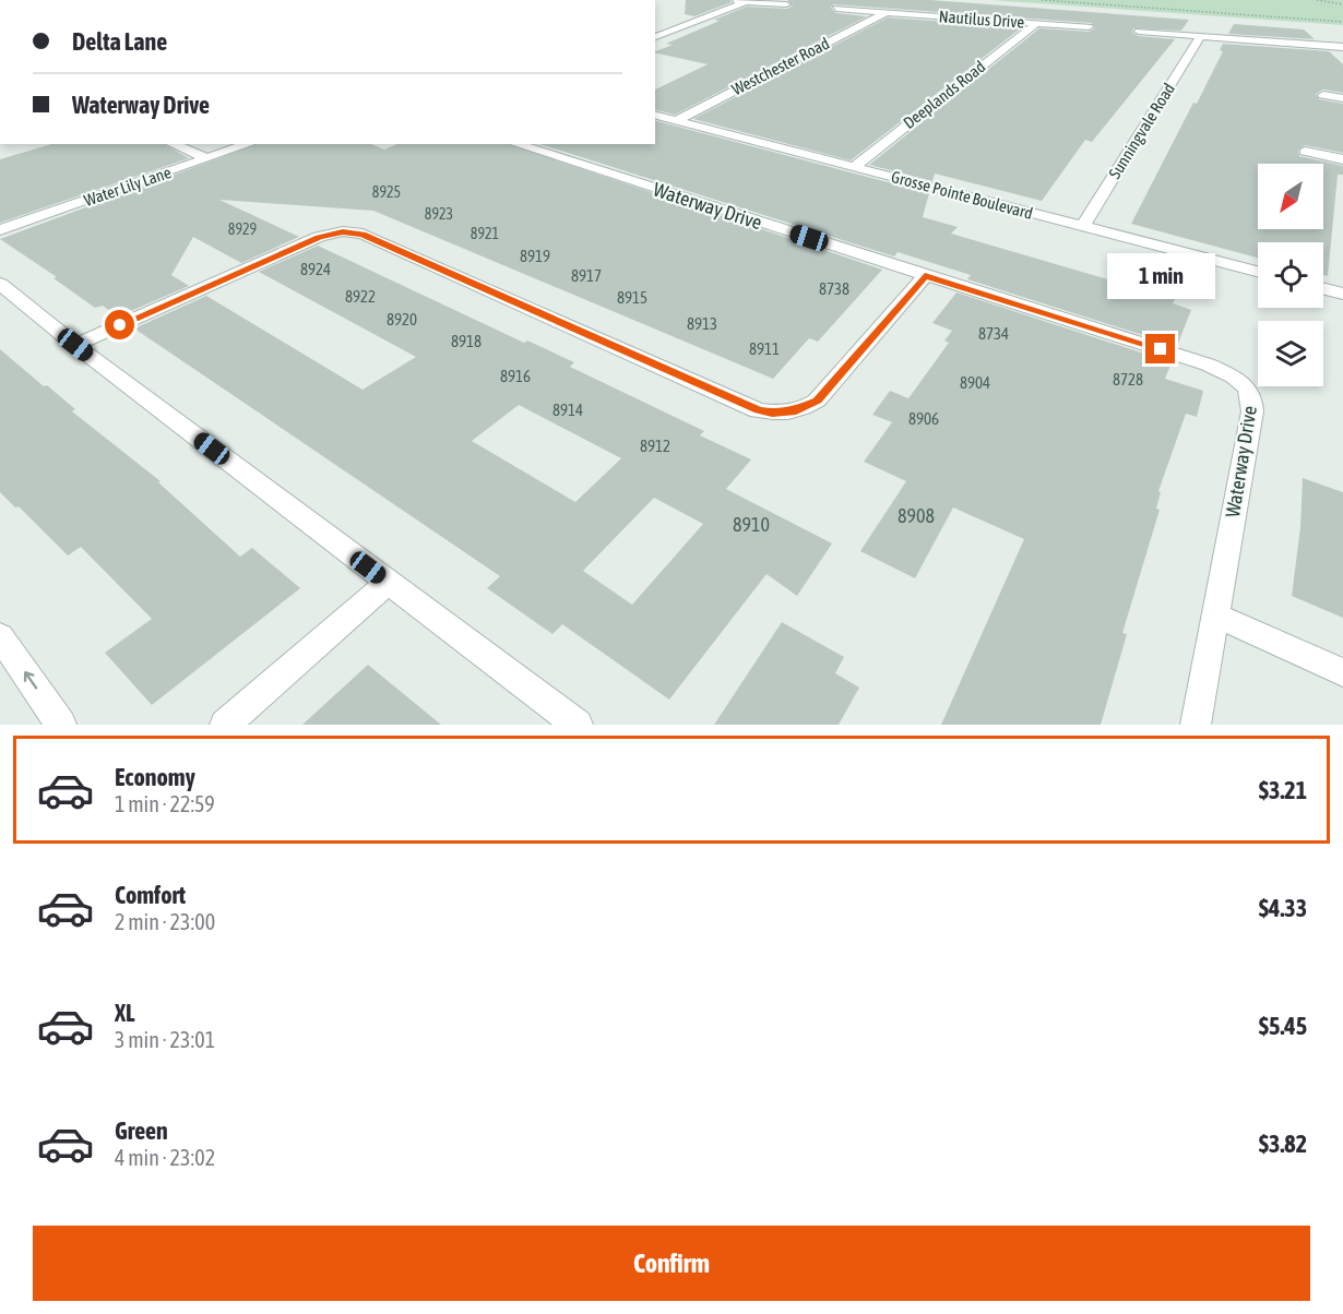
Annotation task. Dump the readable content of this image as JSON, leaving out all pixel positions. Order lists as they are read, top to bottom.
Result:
{
  "streets": {
    "street": [
      "Nautilus Drive",
      "Westchester Road",
      "Deeplands Road",
      "Sunningvale Road",
      "Water Lily Lane",
      "Grosse Pointe Boulevard",
      "Waterway Drive"
    ]
  },
  "crossings": [
    ["Nautilus Drive", "Westchester Road"],
    ["Nautilus Drive", "Deeplands Road"],
    ["Westchester Road", "Grosse Pointe Boulevard"],
    ["Deeplands Road", "Grosse Pointe Boulevard"],
    ["Sunningvale Road", "Grosse Pointe Boulevard"]
  ],
  "house_numbers": [
    "8925",
    "8923",
    "8929",
    "8921",
    "8919",
    "8924",
    "8917",
    "8738",
    "8922",
    "8915",
    "8920",
    "8913",
    "8734",
    "8918",
    "8911",
    "8916",
    "8728",
    "8904",
    "8914",
    "8906",
    "8912",
    "8908",
    "8910"
  ],
  "north": "bottom left",
  "page": {
    "banner": ["Delta Lane", "Waterway Drive"],
    "bubble": "1 min",
    "list": [
      {
        "name": "Economy",
        "note": "1 min · 22:59",
        "value": "$3.21"
      },
      {
        "name": "Comfort",
        "note": "2 min · 23:00",
        "value": "$4.33"
      },
      {
        "name": "XL",
        "note": "3 min · 23:01",
        "value": "$5.45"
      },
      {
        "name": "Green",
        "note": "4 min · 23:02",
        "value": "$3.82"
      }
    ],
    "buttons": "Confirm"
  }
}
